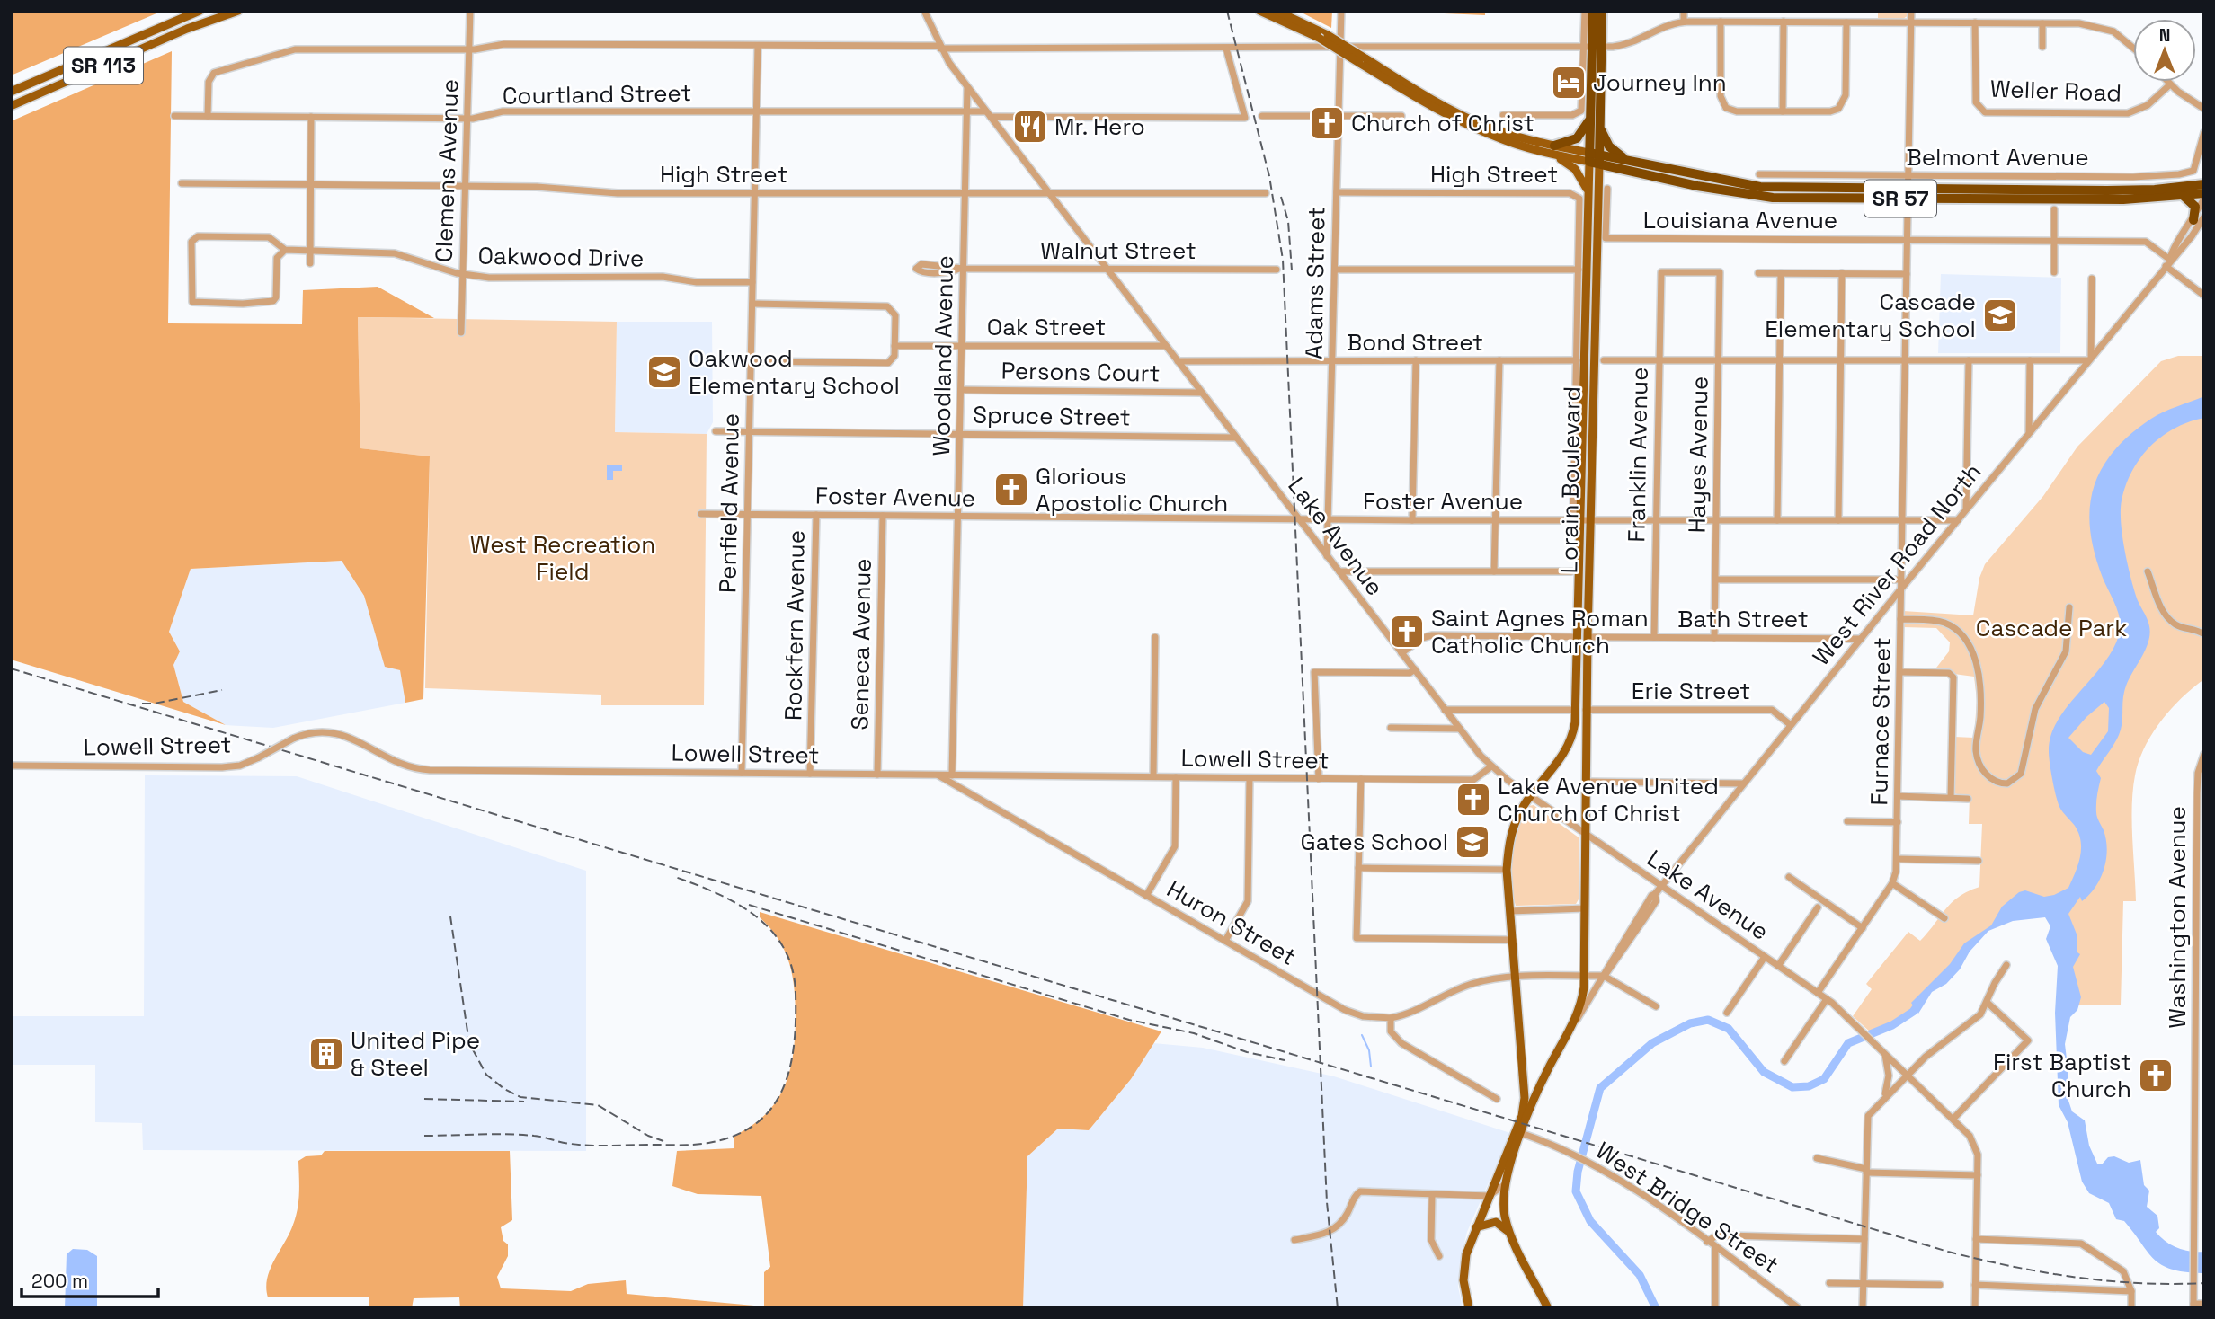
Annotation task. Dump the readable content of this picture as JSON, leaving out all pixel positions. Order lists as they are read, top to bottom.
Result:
{
  "streets": {
    "highway": ["SR 57", "Lorain Boulevard"],
    "main road": ["SR 113", "West River Road North"],
    "street": [
      "Weller Road",
      "Courtland Street",
      "Belmont Avenue",
      "Clemens Avenue",
      "High Street",
      "Louisiana Avenue",
      "Walnut Street",
      "Oakwood Drive",
      "Adams Street",
      "Oak Street",
      "Bond Street",
      "Woodland Avenue",
      "Persons Court",
      "Spruce Street",
      "Franklin Avenue",
      "Hayes Avenue",
      "Foster Avenue",
      "Penfield Avenue",
      "Lake Avenue",
      "Bath Street",
      "Rockfern Avenue",
      "Seneca Avenue",
      "Erie Street",
      "Furnace Street",
      "Lowell Street",
      "Washington Avenue",
      "Huron Street",
      "West Bridge Street"
    ]
  },
  "crossings": [
    ["Courtland Street", "Clemens Avenue"],
    ["Courtland Street", "Woodland Avenue"],
    ["Courtland Street", "Penfield Avenue"],
    ["Courtland Street", "Lake Avenue"],
    ["Belmont Avenue", "Furnace Street"],
    ["Clemens Avenue", "High Street"],
    ["Clemens Avenue", "Oakwood Drive"],
    ["High Street", "Adams Street"],
    ["High Street", "Woodland Avenue"],
    ["High Street", "Lorain Boulevard"],
    ["High Street", "Penfield Avenue"],
    ["High Street", "Lake Avenue"],
    ["SR 57", "Lorain Boulevard"],
    ["SR 57", "Furnace Street"],
    ["Louisiana Avenue", "West River Road North"],
    ["Louisiana Avenue", "Furnace Street"],
    ["Walnut Street", "Woodland Avenue"],
    ["Walnut Street", "Lake Avenue"],
    ["Oakwood Drive", "Penfield Avenue"],
    ["Adams Street", "Bond Street"],
    ["Adams Street", "Foster Avenue"],
    ["Adams Street", "Lake Avenue"],
    ["Oak Street", "Woodland Avenue"],
    ["Oak Street", "Lake Avenue"],
    ["Bond Street", "Lorain Boulevard"],
    ["Bond Street", "Lake Avenue"],
    ["Woodland Avenue", "Persons Court"],
    ["Woodland Avenue", "Spruce Street"],
    ["Woodland Avenue", "Foster Avenue"],
    ["Woodland Avenue", "Lake Avenue"],
    ["Woodland Avenue", "Lowell Street"],
    ["Persons Court", "Lake Avenue"],
    ["Spruce Street", "Penfield Avenue"],
    ["Spruce Street", "Lake Avenue"],
    ["Franklin Avenue", "Hayes Avenue"],
    ["Franklin Avenue", "Foster Avenue"],
    ["Franklin Avenue", "Bath Street"],
    ["Hayes Avenue", "Foster Avenue"],
    ["Hayes Avenue", "Bath Street"],
    ["Lorain Boulevard", "Foster Avenue"],
    ["Lorain Boulevard", "Lake Avenue"],
    ["Lorain Boulevard", "West River Road North"],
    ["Lorain Boulevard", "Bath Street"],
    ["Lorain Boulevard", "Erie Street"],
    ["Lorain Boulevard", "West Bridge Street"],
    ["Foster Avenue", "Penfield Avenue"],
    ["Foster Avenue", "Lake Avenue"],
    ["Foster Avenue", "West River Road North"],
    ["Foster Avenue", "Rockfern Avenue"],
    ["Foster Avenue", "Seneca Avenue"],
    ["Foster Avenue", "Furnace Street"],
    ["Penfield Avenue", "Lowell Street"],
    ["Lake Avenue", "West River Road North"],
    ["Lake Avenue", "Furnace Street"],
    ["Lake Avenue", "Lowell Street"],
    ["West River Road North", "Bath Street"],
    ["West River Road North", "Erie Street"],
    ["West River Road North", "Furnace Street"],
    ["West River Road North", "West Bridge Street"],
    ["Rockfern Avenue", "Lowell Street"],
    ["Seneca Avenue", "Lowell Street"],
    ["Lowell Street", "Huron Street"]
  ],
  "parks": ["West Recreation Field", "Cascade Park"],
  "places": {
    "hotel": ["Journey Inn"],
    "church": [
      "Church of Christ",
      "Glorious Apostolic Church",
      "Saint Agnes Roman Catholic Church",
      "Lake Avenue United Church of Christ",
      "First Baptist Church"
    ],
    "restaurant": ["Mr. Hero"],
    "school or university": ["Cascade Elementary School", "Oakwood Elementary School", "Gates School"],
    "building": ["United Pipe & Steel"]
  },
  "scale_bar": "200 m",
  "north": "top"
}
